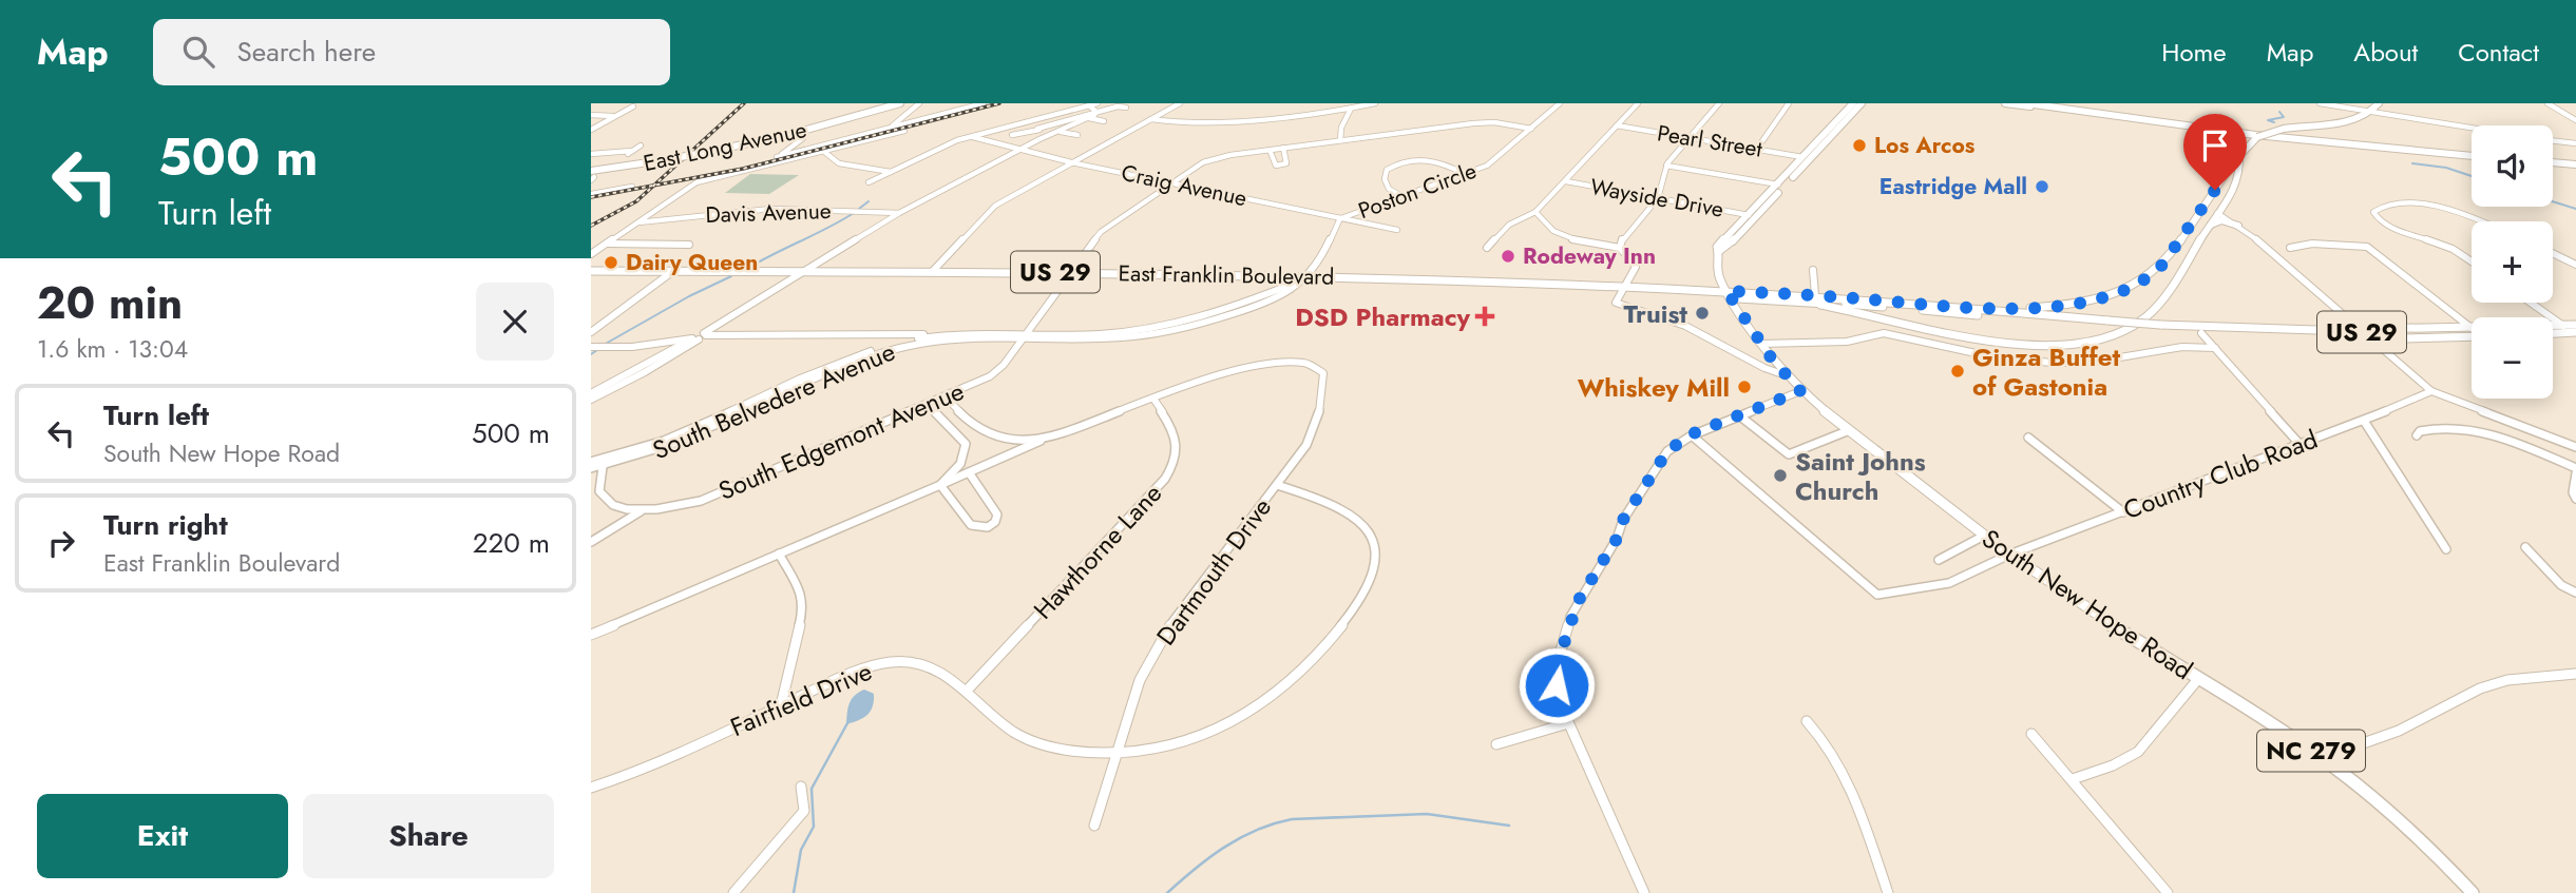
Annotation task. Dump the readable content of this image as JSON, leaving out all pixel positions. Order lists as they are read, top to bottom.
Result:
{
  "streets": {
    "main road": [
      "East Long Avenue",
      "US 29",
      "East Franklin Boulevard",
      "South New Hope Road",
      "NC 279"
    ],
    "street": [
      "Pearl Street",
      "Craig Avenue",
      "Poston Circle",
      "Wayside Drive",
      "Davis Avenue",
      "South Belvedere Avenue",
      "South Edgemont Avenue",
      "Country Club Road",
      "Hawthorne Lane",
      "Dartmouth Drive",
      "Fairfield Drive"
    ]
  },
  "crossings": [
    ["Craig Avenue", "Poston Circle"],
    ["Craig Avenue", "South Edgemont Avenue"],
    ["Poston Circle", "South Edgemont Avenue"],
    ["East Franklin Boulevard", "South Belvedere Avenue"],
    ["East Franklin Boulevard", "South Edgemont Avenue"],
    ["East Franklin Boulevard", "South New Hope Road"],
    ["East Franklin Boulevard", "NC 279"],
    ["South Belvedere Avenue", "South Edgemont Avenue"],
    ["Country Club Road", "South New Hope Road"],
    ["Hawthorne Lane", "Fairfield Drive"],
    ["Dartmouth Drive", "Fairfield Drive"],
    ["South New Hope Road", "NC 279"]
  ],
  "places": {
    "other": [
      "Los Arcos",
      "Eastridge Mall",
      "Rodeway Inn",
      "Dairy Queen",
      "Truist",
      "Ginza Buffet of Gastonia",
      "Whiskey Mill",
      "Saint Johns Church"
    ],
    "health": ["DSD Pharmacy"]
  },
  "page": {
    "header": "Map",
    "search": "Search here",
    "nav": [
      "Home",
      "Map",
      "About",
      "Contact"
    ],
    "turn": ["500 m", "Turn left"],
    "map_buttons": ["+", "−"],
    "heading": ["20 min", "1.6 km · 13:04"],
    "list": [
      {
        "name": "Turn left",
        "note": "South New Hope Road",
        "value": "500 m"
      },
      {
        "name": "Turn right",
        "note": "East Franklin Boulevard",
        "value": "220 m"
      }
    ],
    "buttons": ["Exit", "Share"]
  }
}
